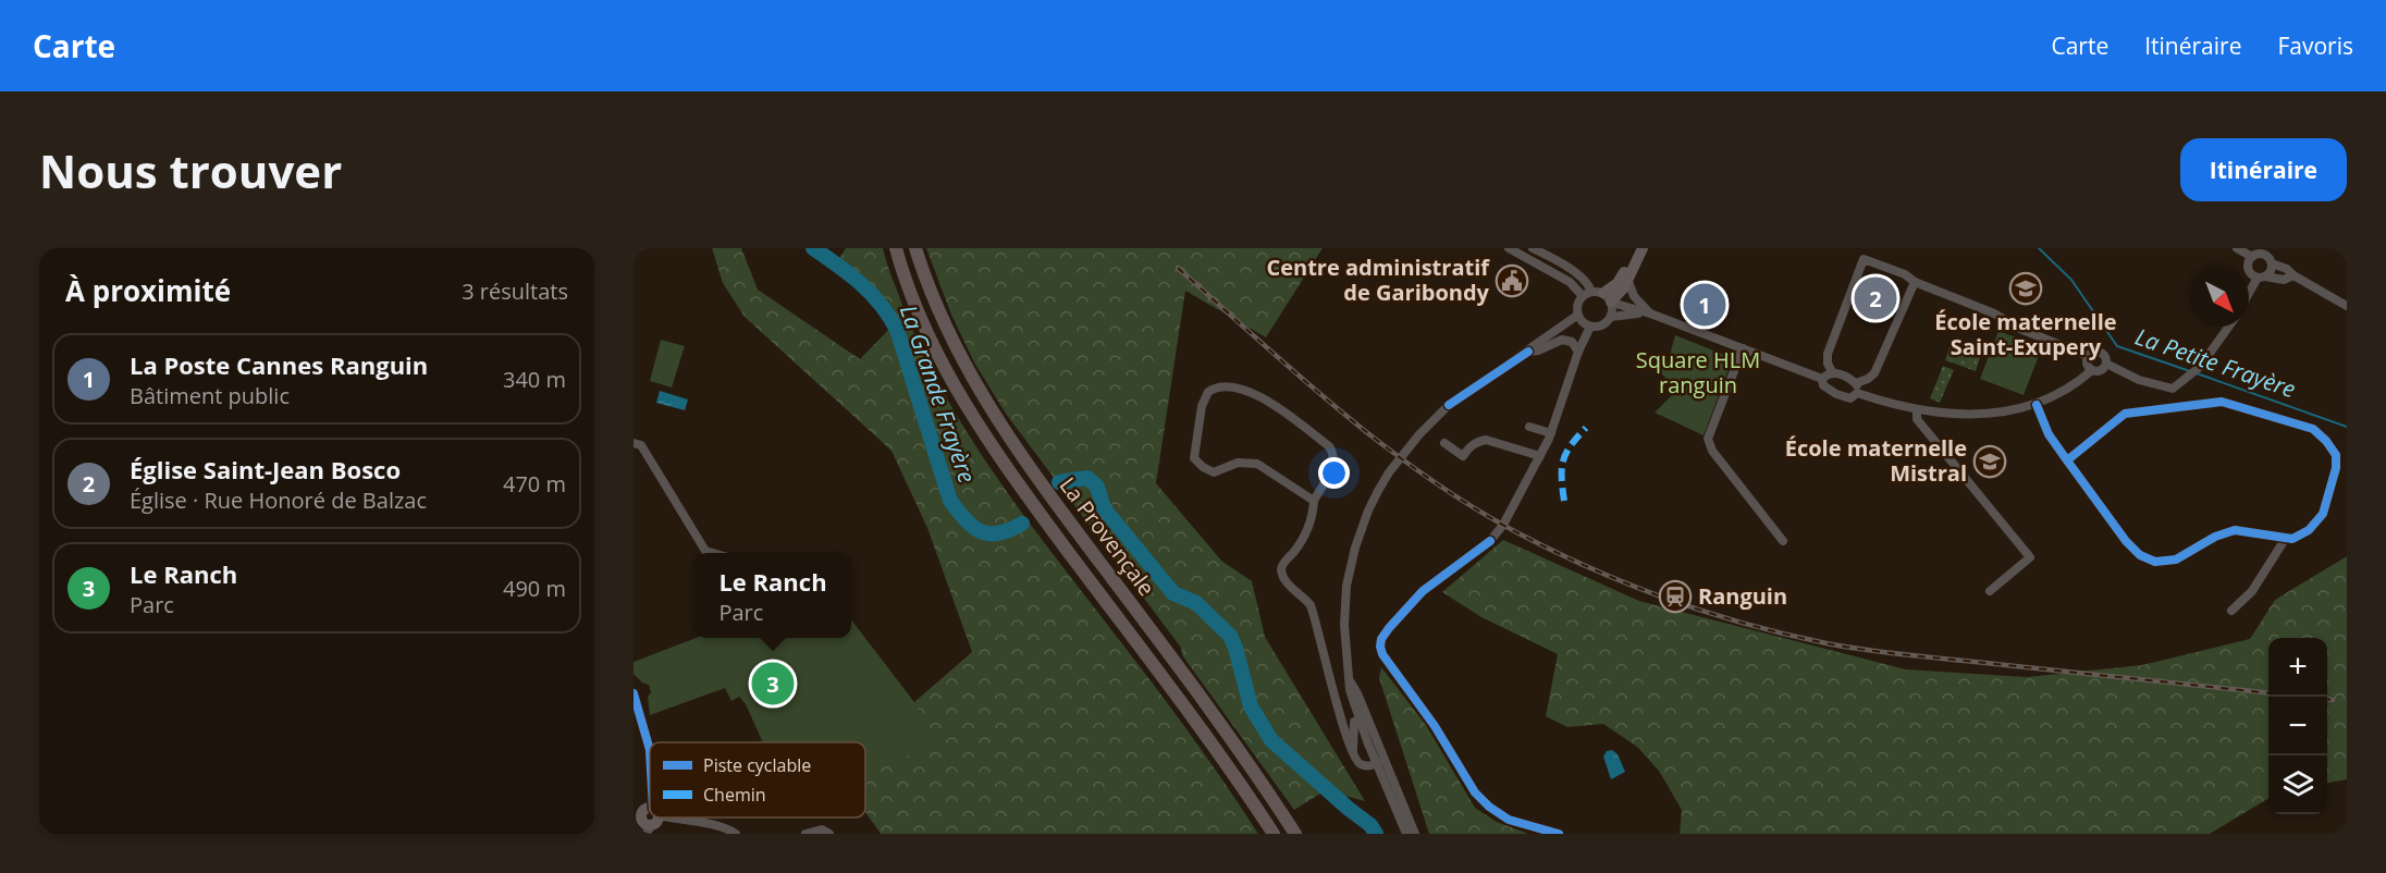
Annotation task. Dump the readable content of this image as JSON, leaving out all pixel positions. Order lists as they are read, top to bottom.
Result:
{
  "streets": {
    "highway": ["La Provençale"]
  },
  "water": ["La Petite Frayère", "La Grande Frayère"],
  "parks": ["Square HLM ranguin"],
  "places": {
    "public building": ["Centre administratif de Garibondy"],
    "school or university": ["École maternelle Saint-Exupery", "École maternelle Mistral"],
    "station": ["Ranguin"]
  },
  "legend": ["Piste cyclable", "Chemin"],
  "north": "bottom right",
  "page": {
    "header": "Carte",
    "nav": ["Carte", "Itinéraire", "Favoris"],
    "buttons": "Itinéraire",
    "title": "Nous trouver",
    "heading": ["À proximité", "3 résultats"],
    "pins": ["2", "1", "3"],
    "list": [
      {
        "mark": "1",
        "name": "La Poste Cannes Ranguin",
        "note": "Bâtiment public",
        "value": "340 m"
      },
      {
        "mark": "2",
        "name": "Église Saint-Jean Bosco",
        "note": "Église · Rue Honoré de Balzac",
        "value": "470 m"
      },
      {
        "mark": "3",
        "name": "Le Ranch",
        "note": "Parc",
        "value": "490 m"
      }
    ],
    "popup": ["Le Ranch", "Parc"],
    "map_buttons": ["+", "−"]
  }
}
